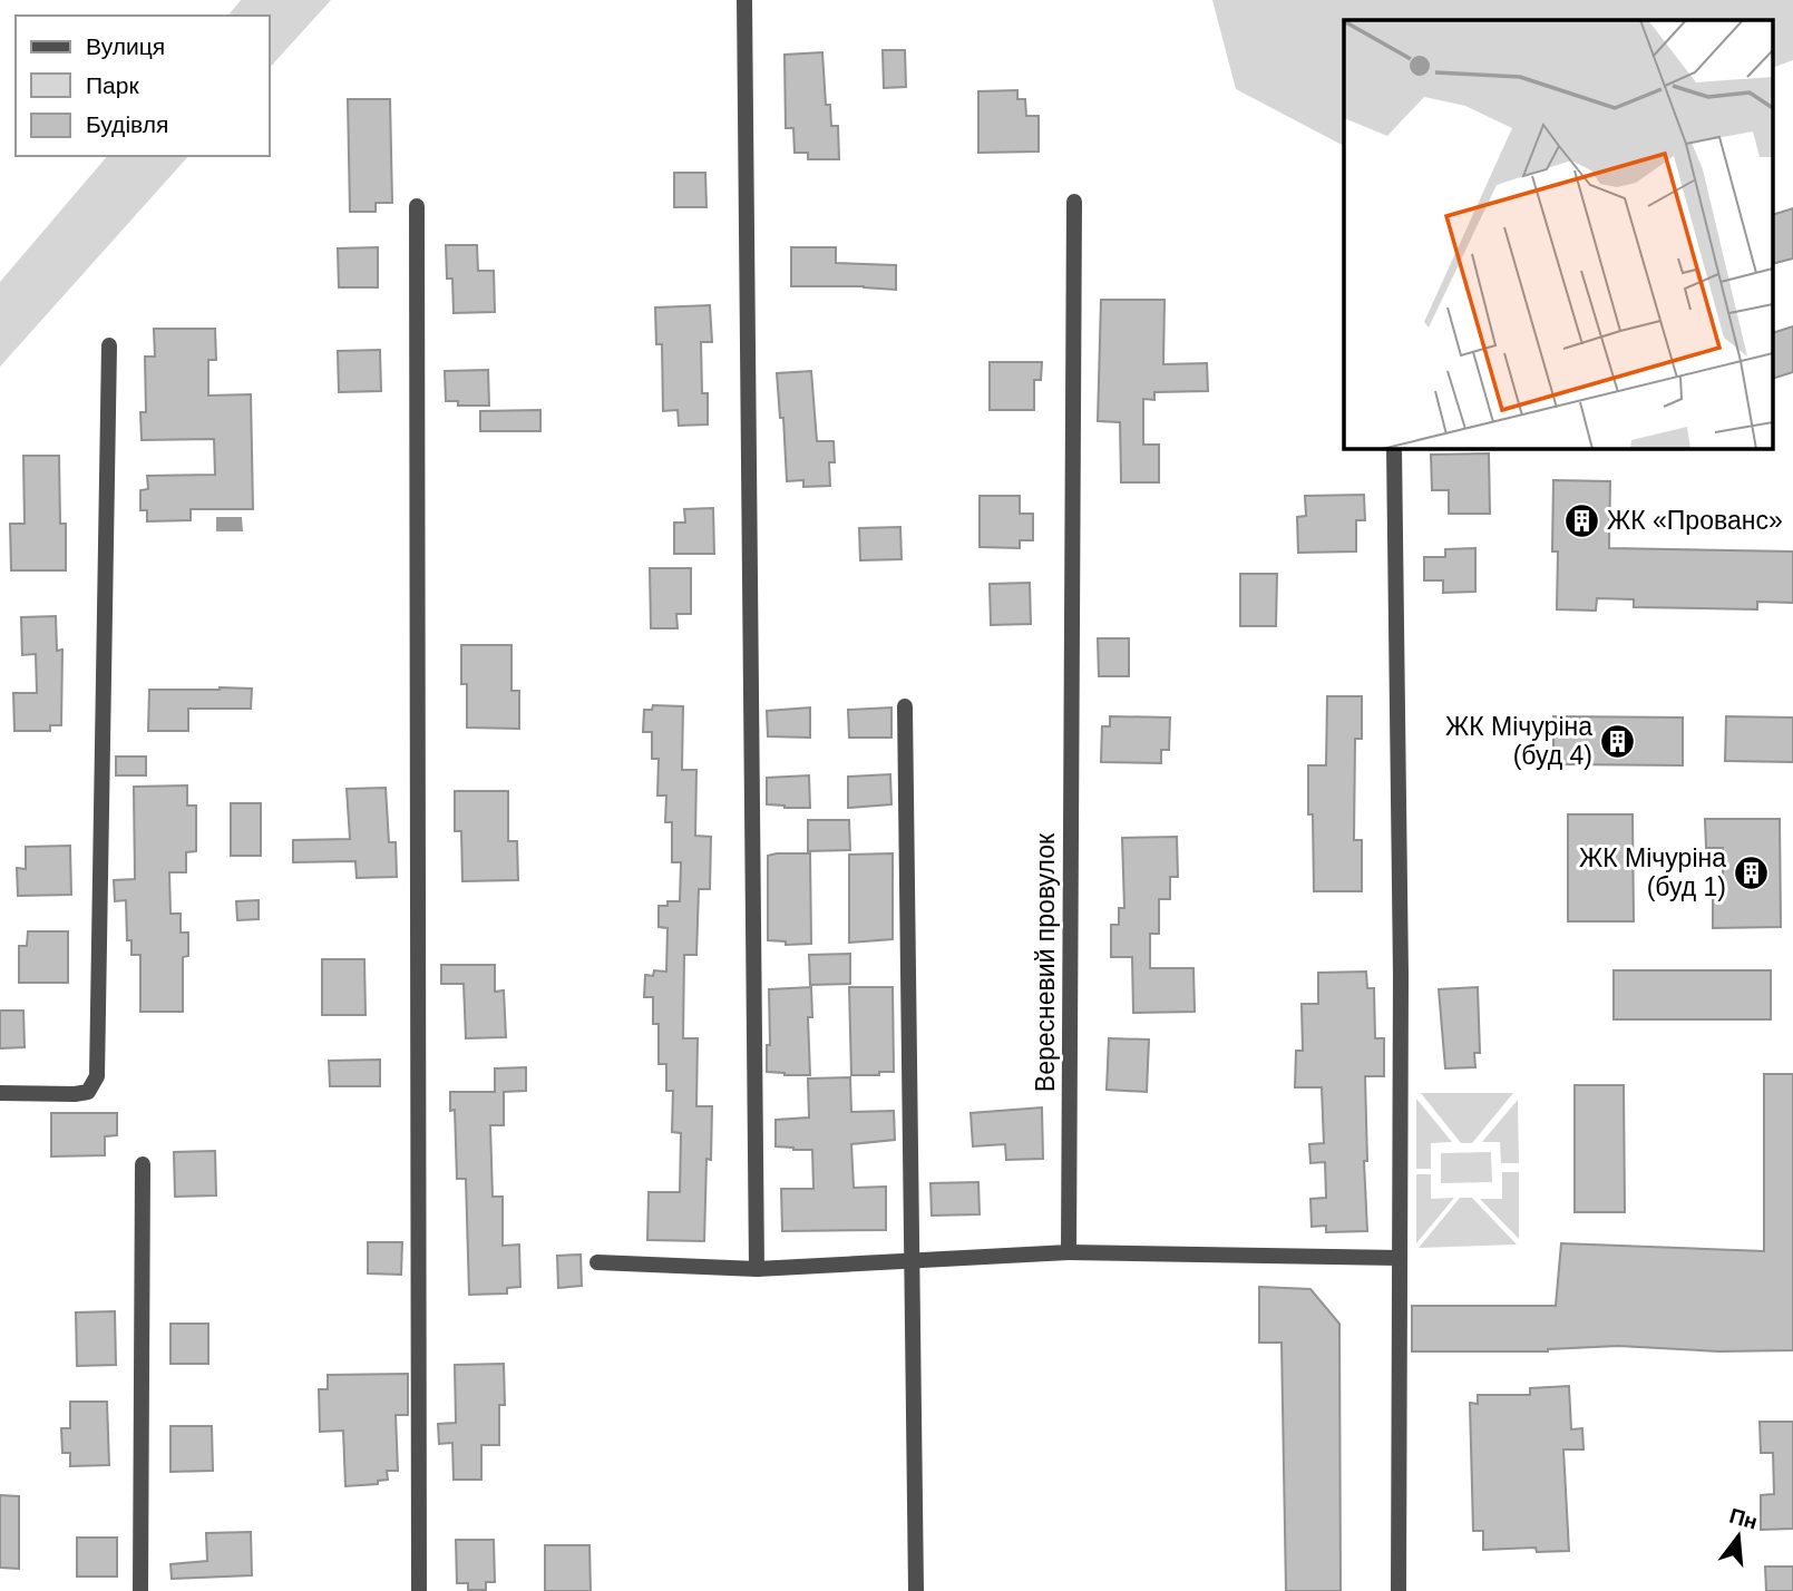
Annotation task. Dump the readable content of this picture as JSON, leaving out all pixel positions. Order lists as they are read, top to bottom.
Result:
{
  "streets": {
    "street": ["Вересневий провулок"]
  },
  "places": {
    "building": ["ЖК «Прованс»", "ЖК Мічуріна (буд 4)", "ЖК Мічуріна (буд 1)"]
  },
  "legend": ["Вулиця", "Парк", "Будівля"],
  "north": "top"
}
